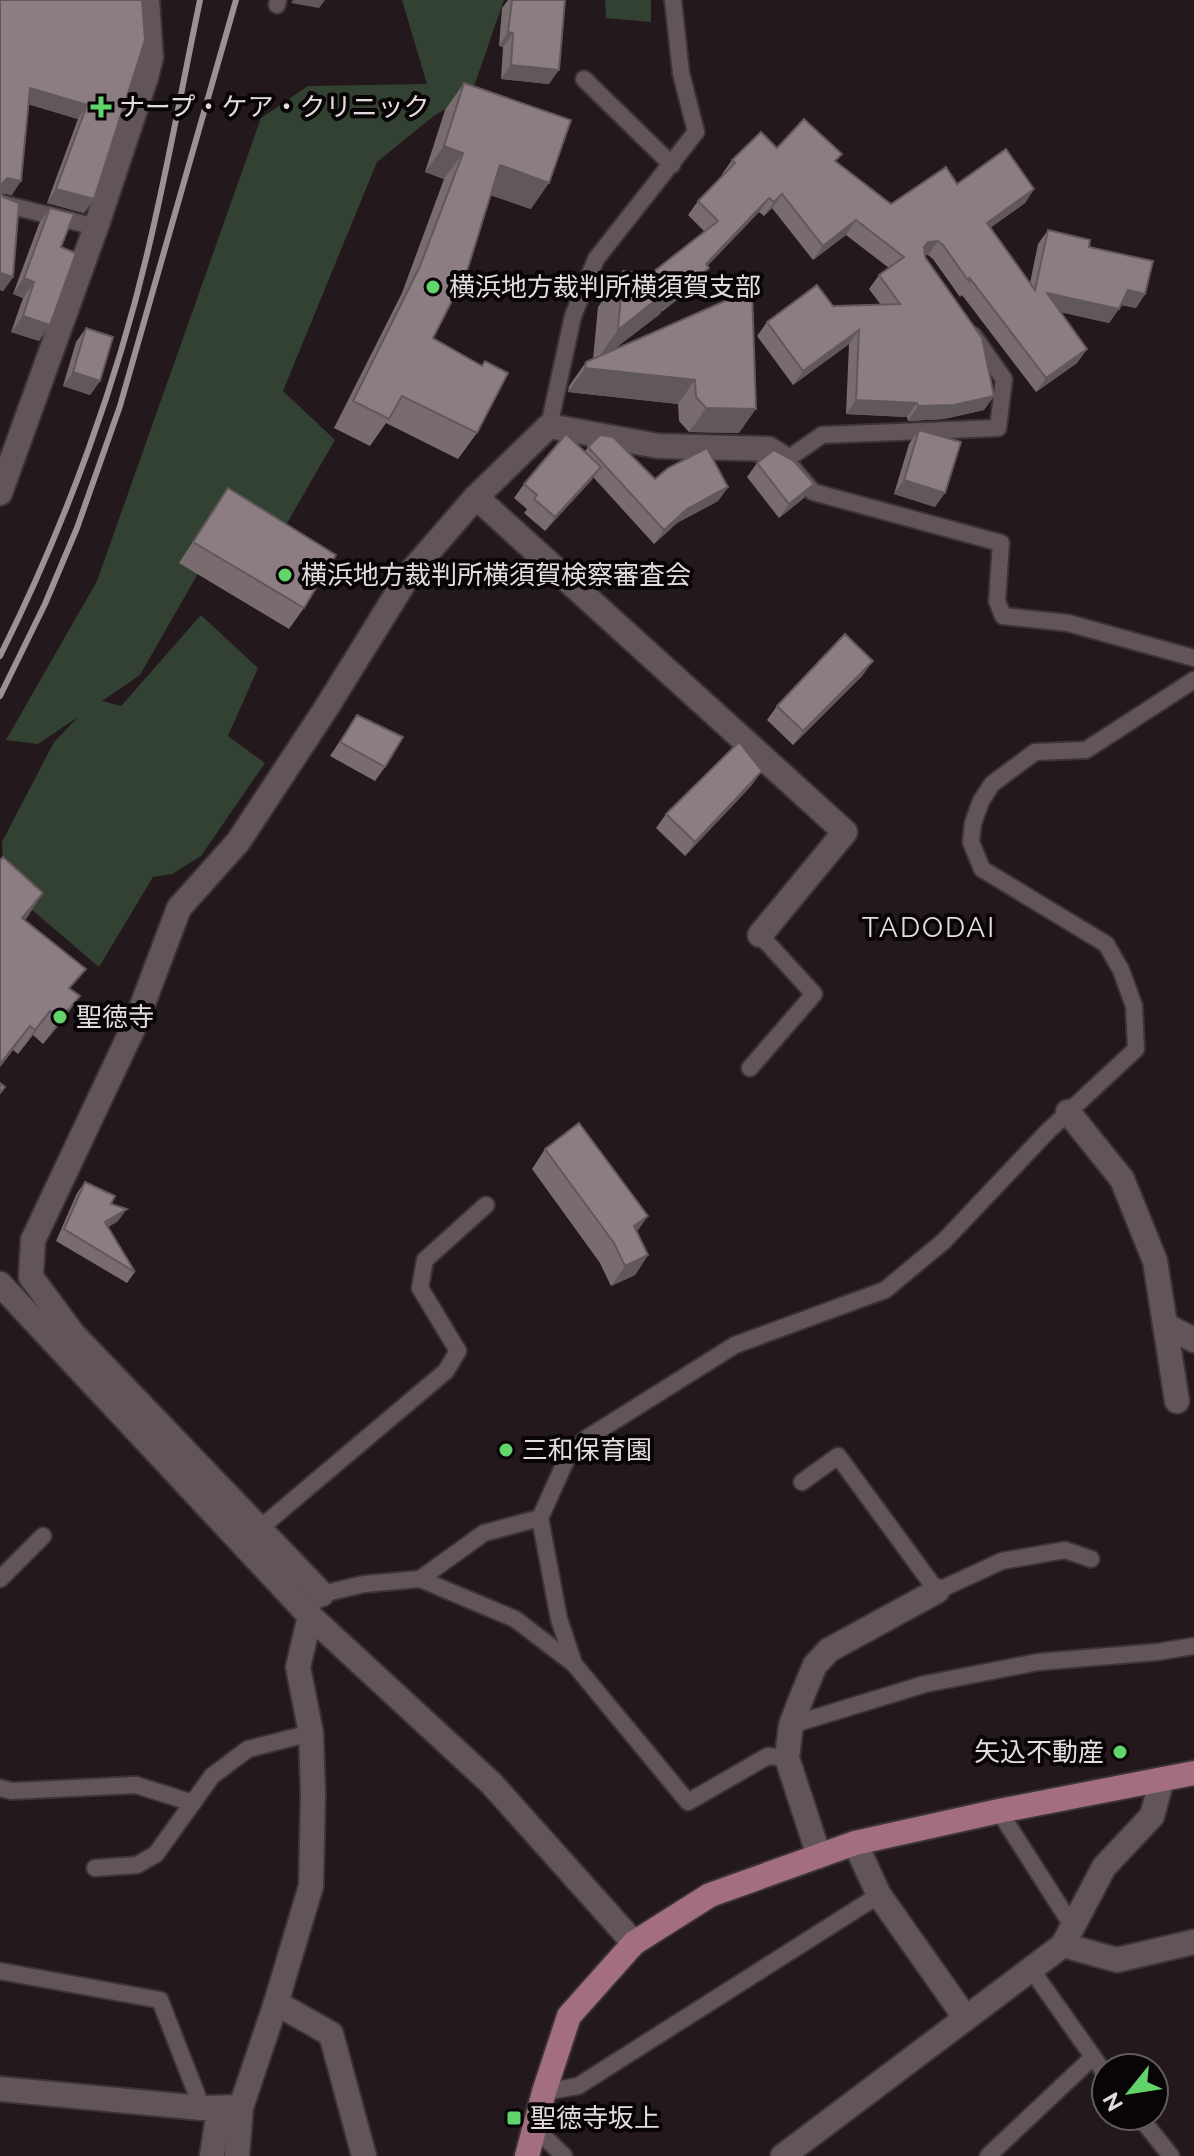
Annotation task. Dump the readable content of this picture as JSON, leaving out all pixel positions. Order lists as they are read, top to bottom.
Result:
{
  "districts": ["TADODAI"],
  "places": {
    "health": ["ナープ・ケア・クリニック"],
    "other": [
      "横浜地方裁判所横須賀支部",
      "横浜地方裁判所横須賀検察審査会",
      "聖徳寺",
      "三和保育園",
      "矢込不動産"
    ],
    "transit": ["聖徳寺坂上"]
  },
  "north": "bottom left"
}
